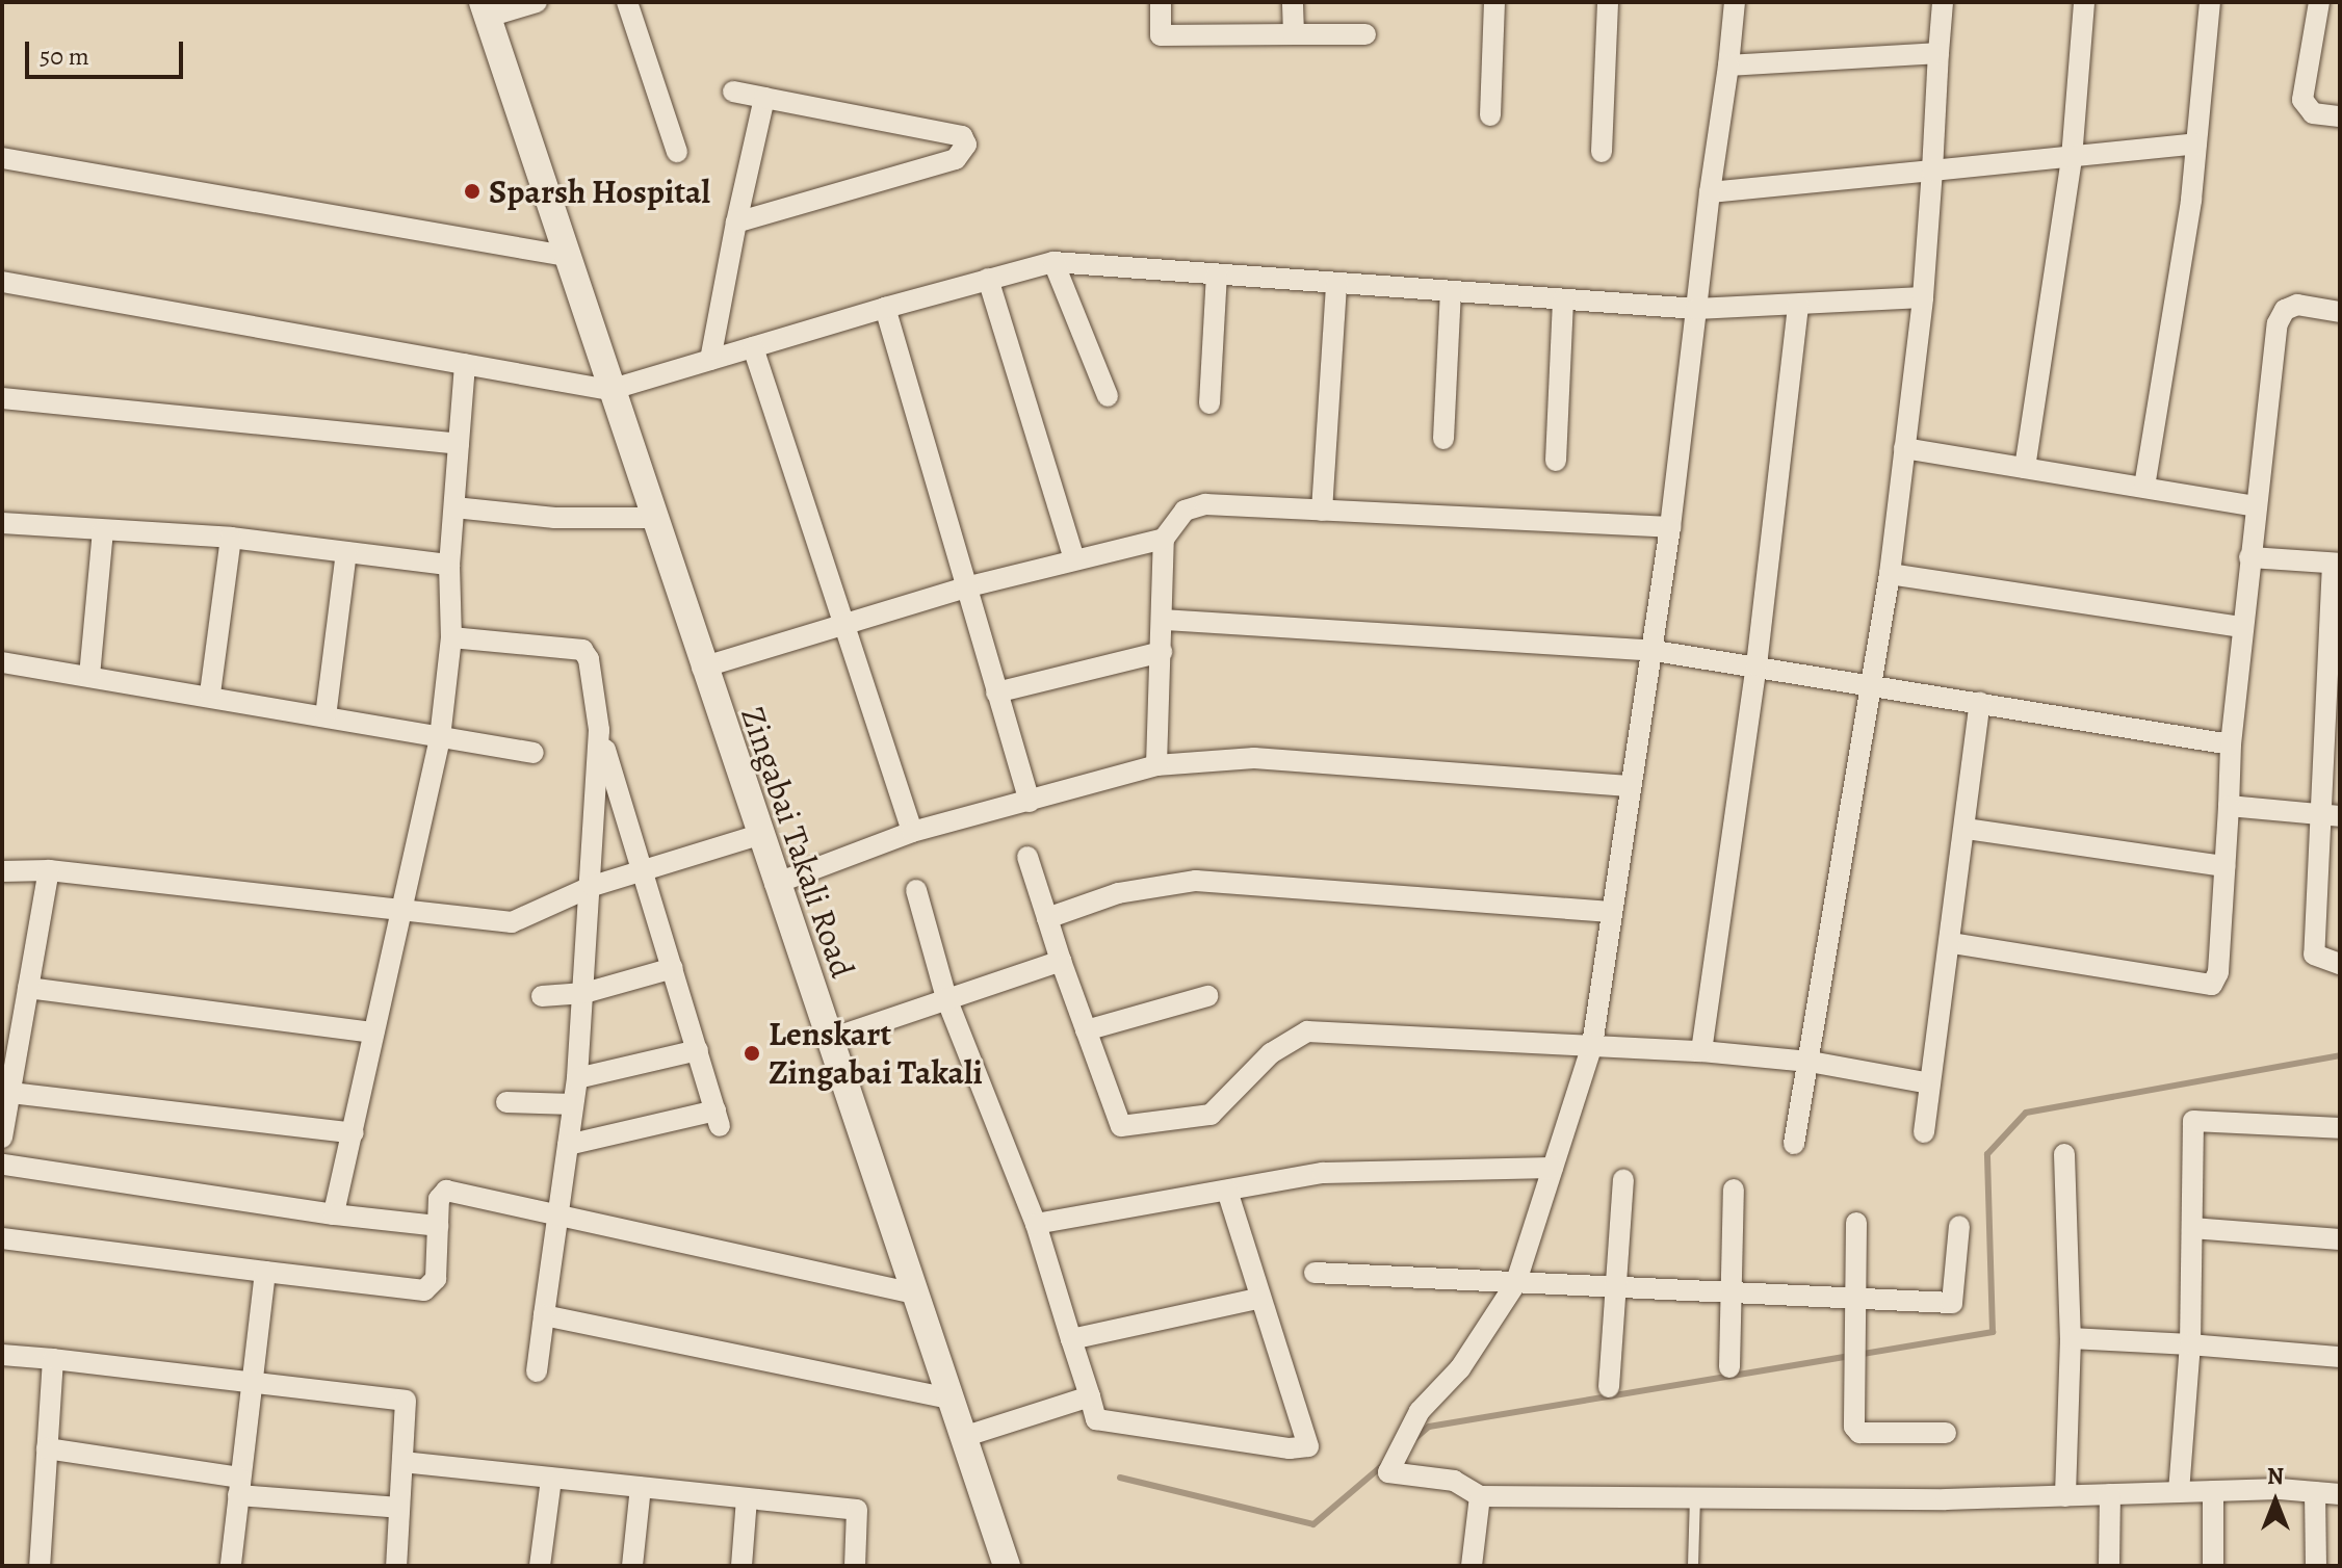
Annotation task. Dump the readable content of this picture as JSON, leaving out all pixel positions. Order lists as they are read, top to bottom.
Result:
{
  "streets": {
    "street": ["Zingabai Takali Road"]
  },
  "places": ["Sparsh Hospital", "Lenskart Zingabai Takali"],
  "scale_bar": "50 m",
  "north": "top"
}
